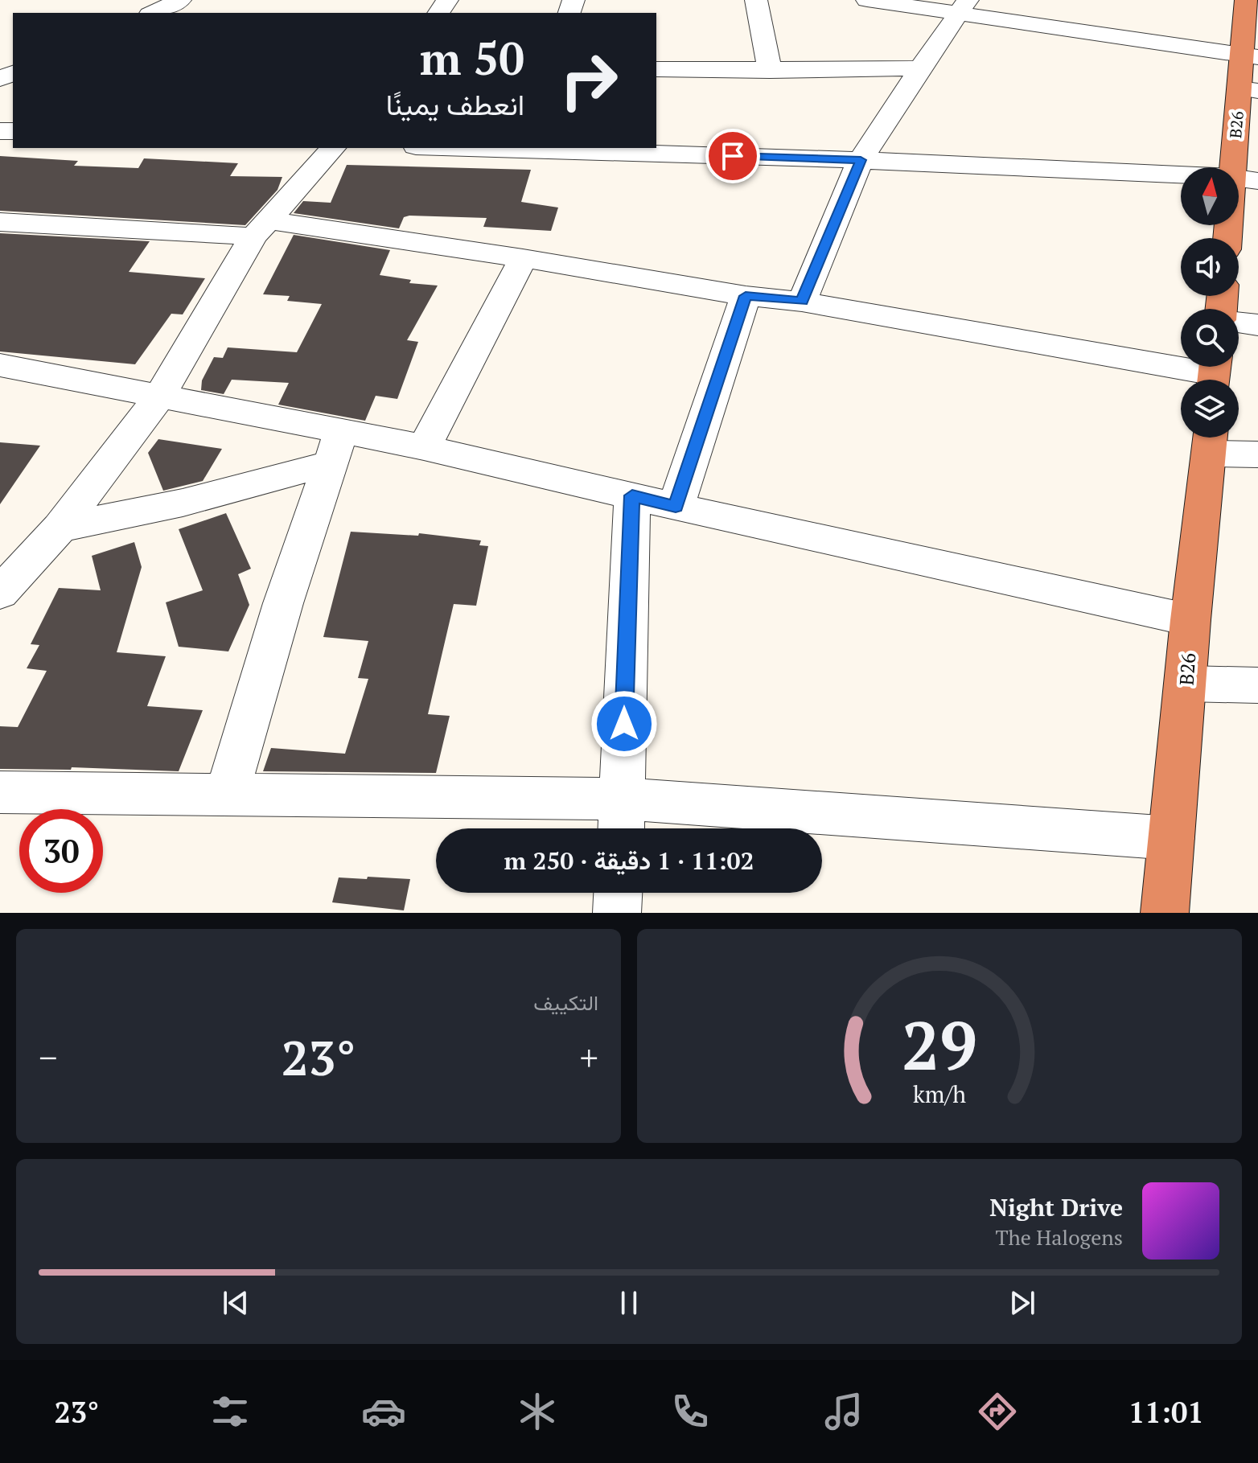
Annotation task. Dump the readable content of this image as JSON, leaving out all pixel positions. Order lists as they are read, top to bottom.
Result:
{
  "streets": {
    "highway": ["B26"]
  },
  "north": "top",
  "page": {
    "turn": ["50 m", "انعطف يمينًا"],
    "limit": "30",
    "trip": "11:02 · 1 دقيقة · 250 m",
    "tile": "التكييف",
    "heat": ["−", "23°", "+"],
    "song": ["Night Drive", "The Halogens"],
    "tabs": ["11:01", "23°"],
    "gauge": ["29", "km/h"]
  }
}
